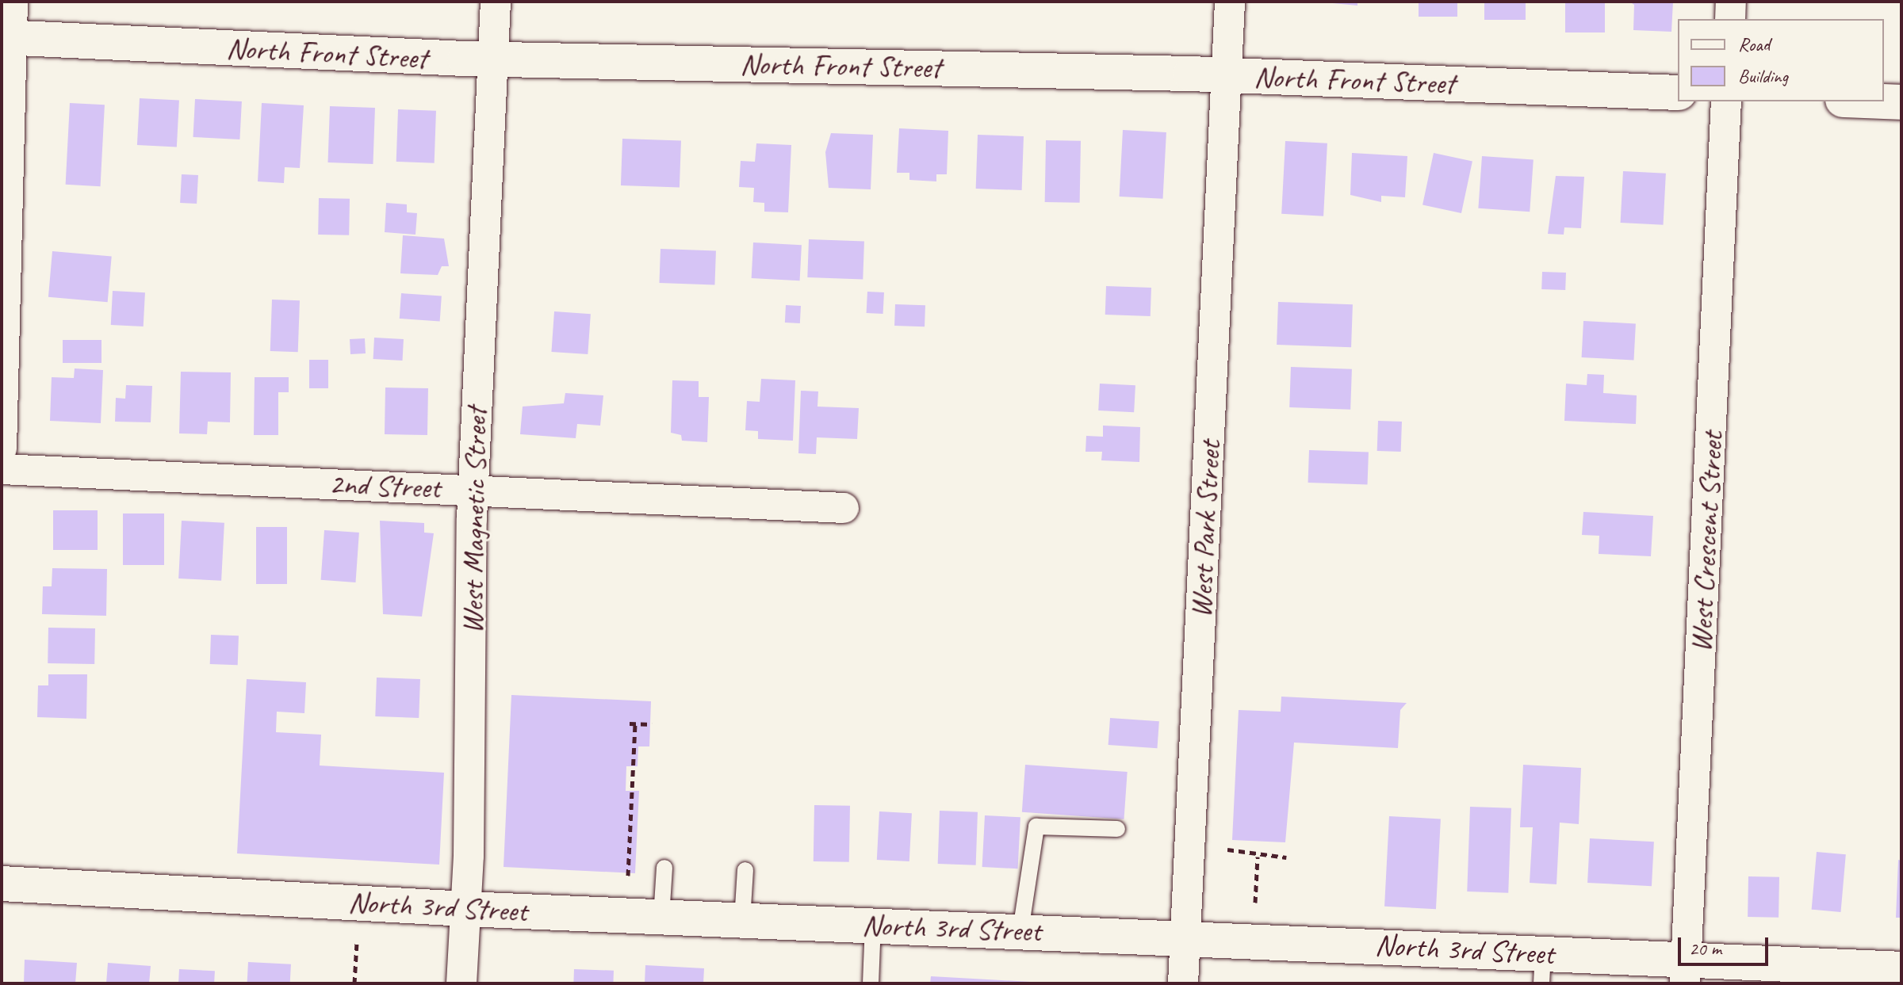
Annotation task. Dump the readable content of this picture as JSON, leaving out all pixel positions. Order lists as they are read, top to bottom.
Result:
{
  "streets": {
    "street": [
      "North Front Street",
      "2nd Street",
      "West Magnetic Street",
      "West Park Street",
      "West Crescent Street",
      "North 3rd Street"
    ]
  },
  "crossings": [
    ["North Front Street", "West Magnetic Street"],
    ["North Front Street", "West Park Street"],
    ["2nd Street", "West Magnetic Street"],
    ["West Magnetic Street", "North 3rd Street"],
    ["West Park Street", "North 3rd Street"],
    ["West Crescent Street", "North 3rd Street"]
  ],
  "legend": ["Road", "Building"],
  "scale_bar": "20 m"
}
